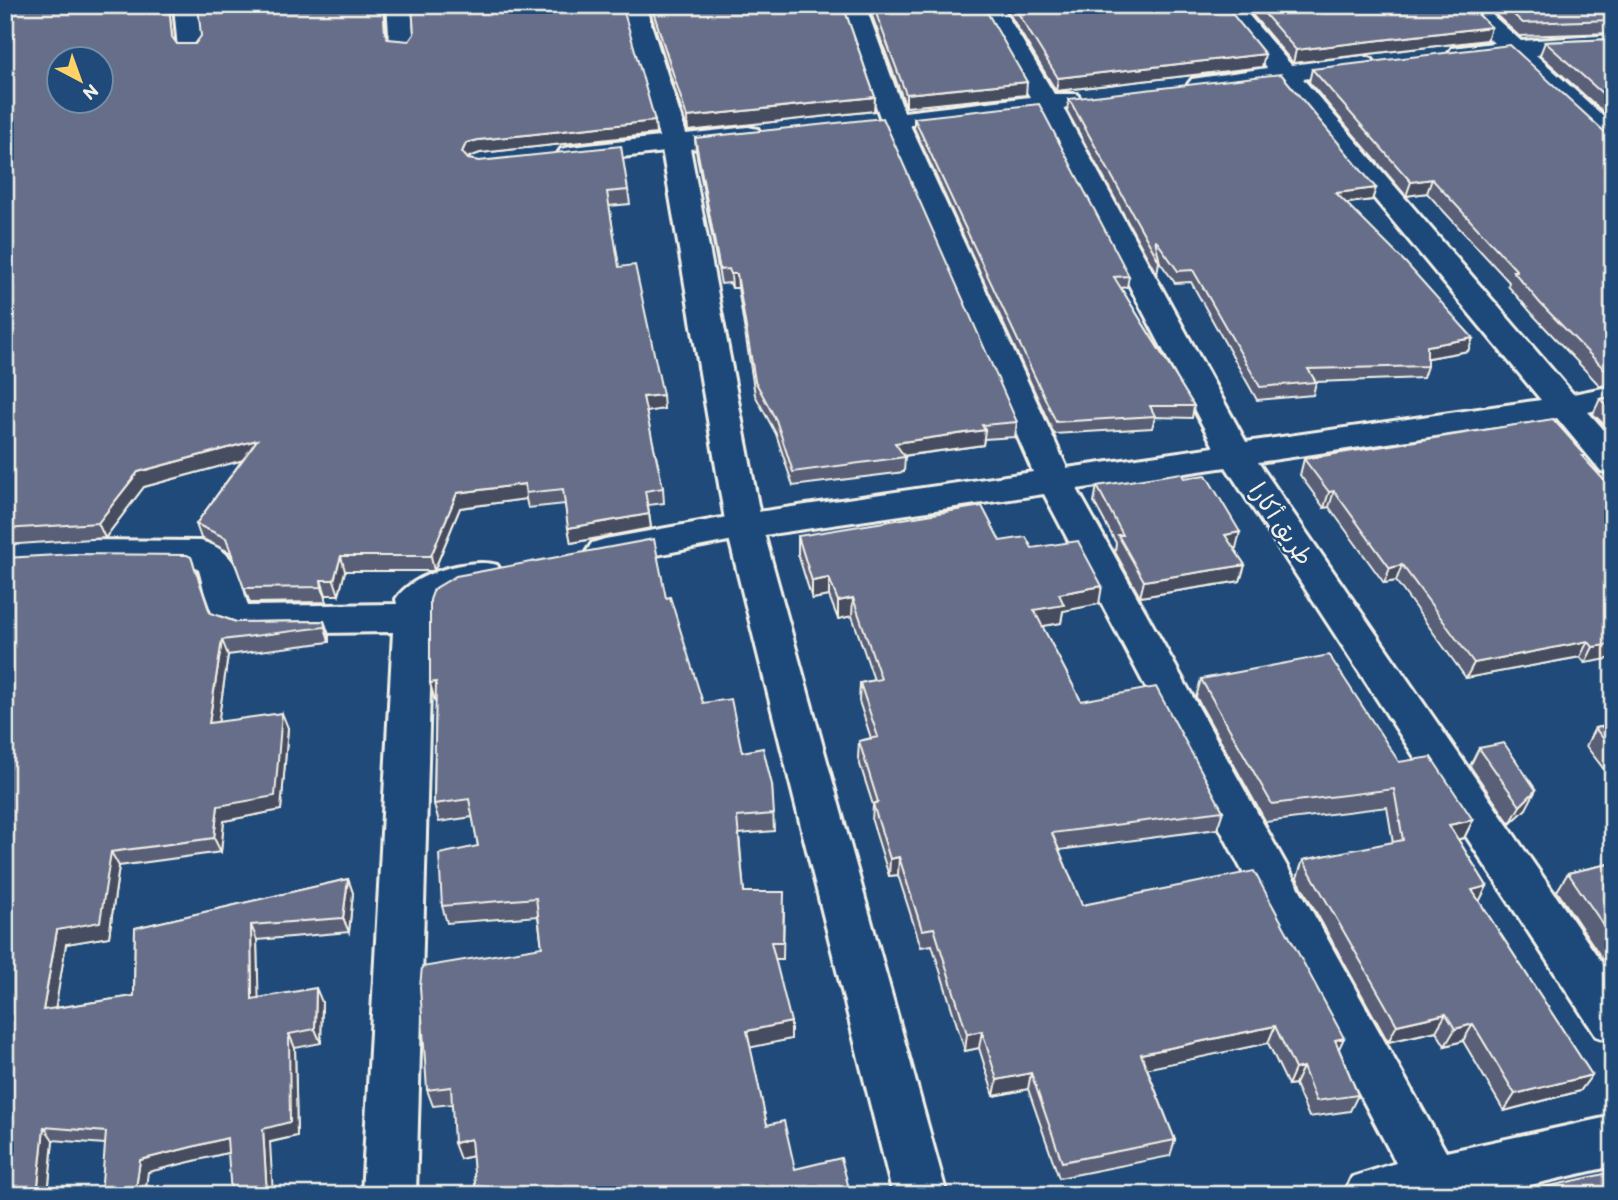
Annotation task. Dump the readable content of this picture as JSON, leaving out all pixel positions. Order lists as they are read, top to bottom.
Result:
{
  "streets": {
    "street": ["طريق أكارا"]
  },
  "north": "bottom right"
}
